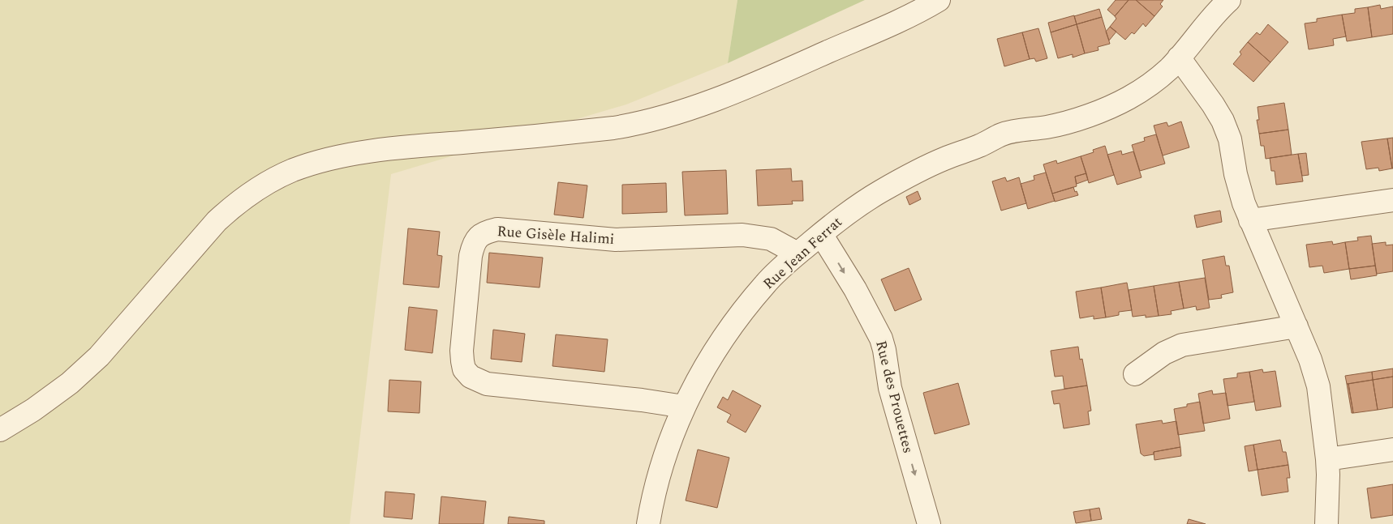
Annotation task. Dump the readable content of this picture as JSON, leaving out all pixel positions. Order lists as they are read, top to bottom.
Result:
{
  "streets": {
    "street": ["Rue Gisèle Halimi", "Rue Jean Ferrat", "Rue des Prouettes"]
  },
  "crossings": [
    ["Rue Gisèle Halimi", "Rue Jean Ferrat"],
    ["Rue Jean Ferrat", "Rue des Prouettes"]
  ],
  "one_way": ["Rue des Prouettes"]
}
